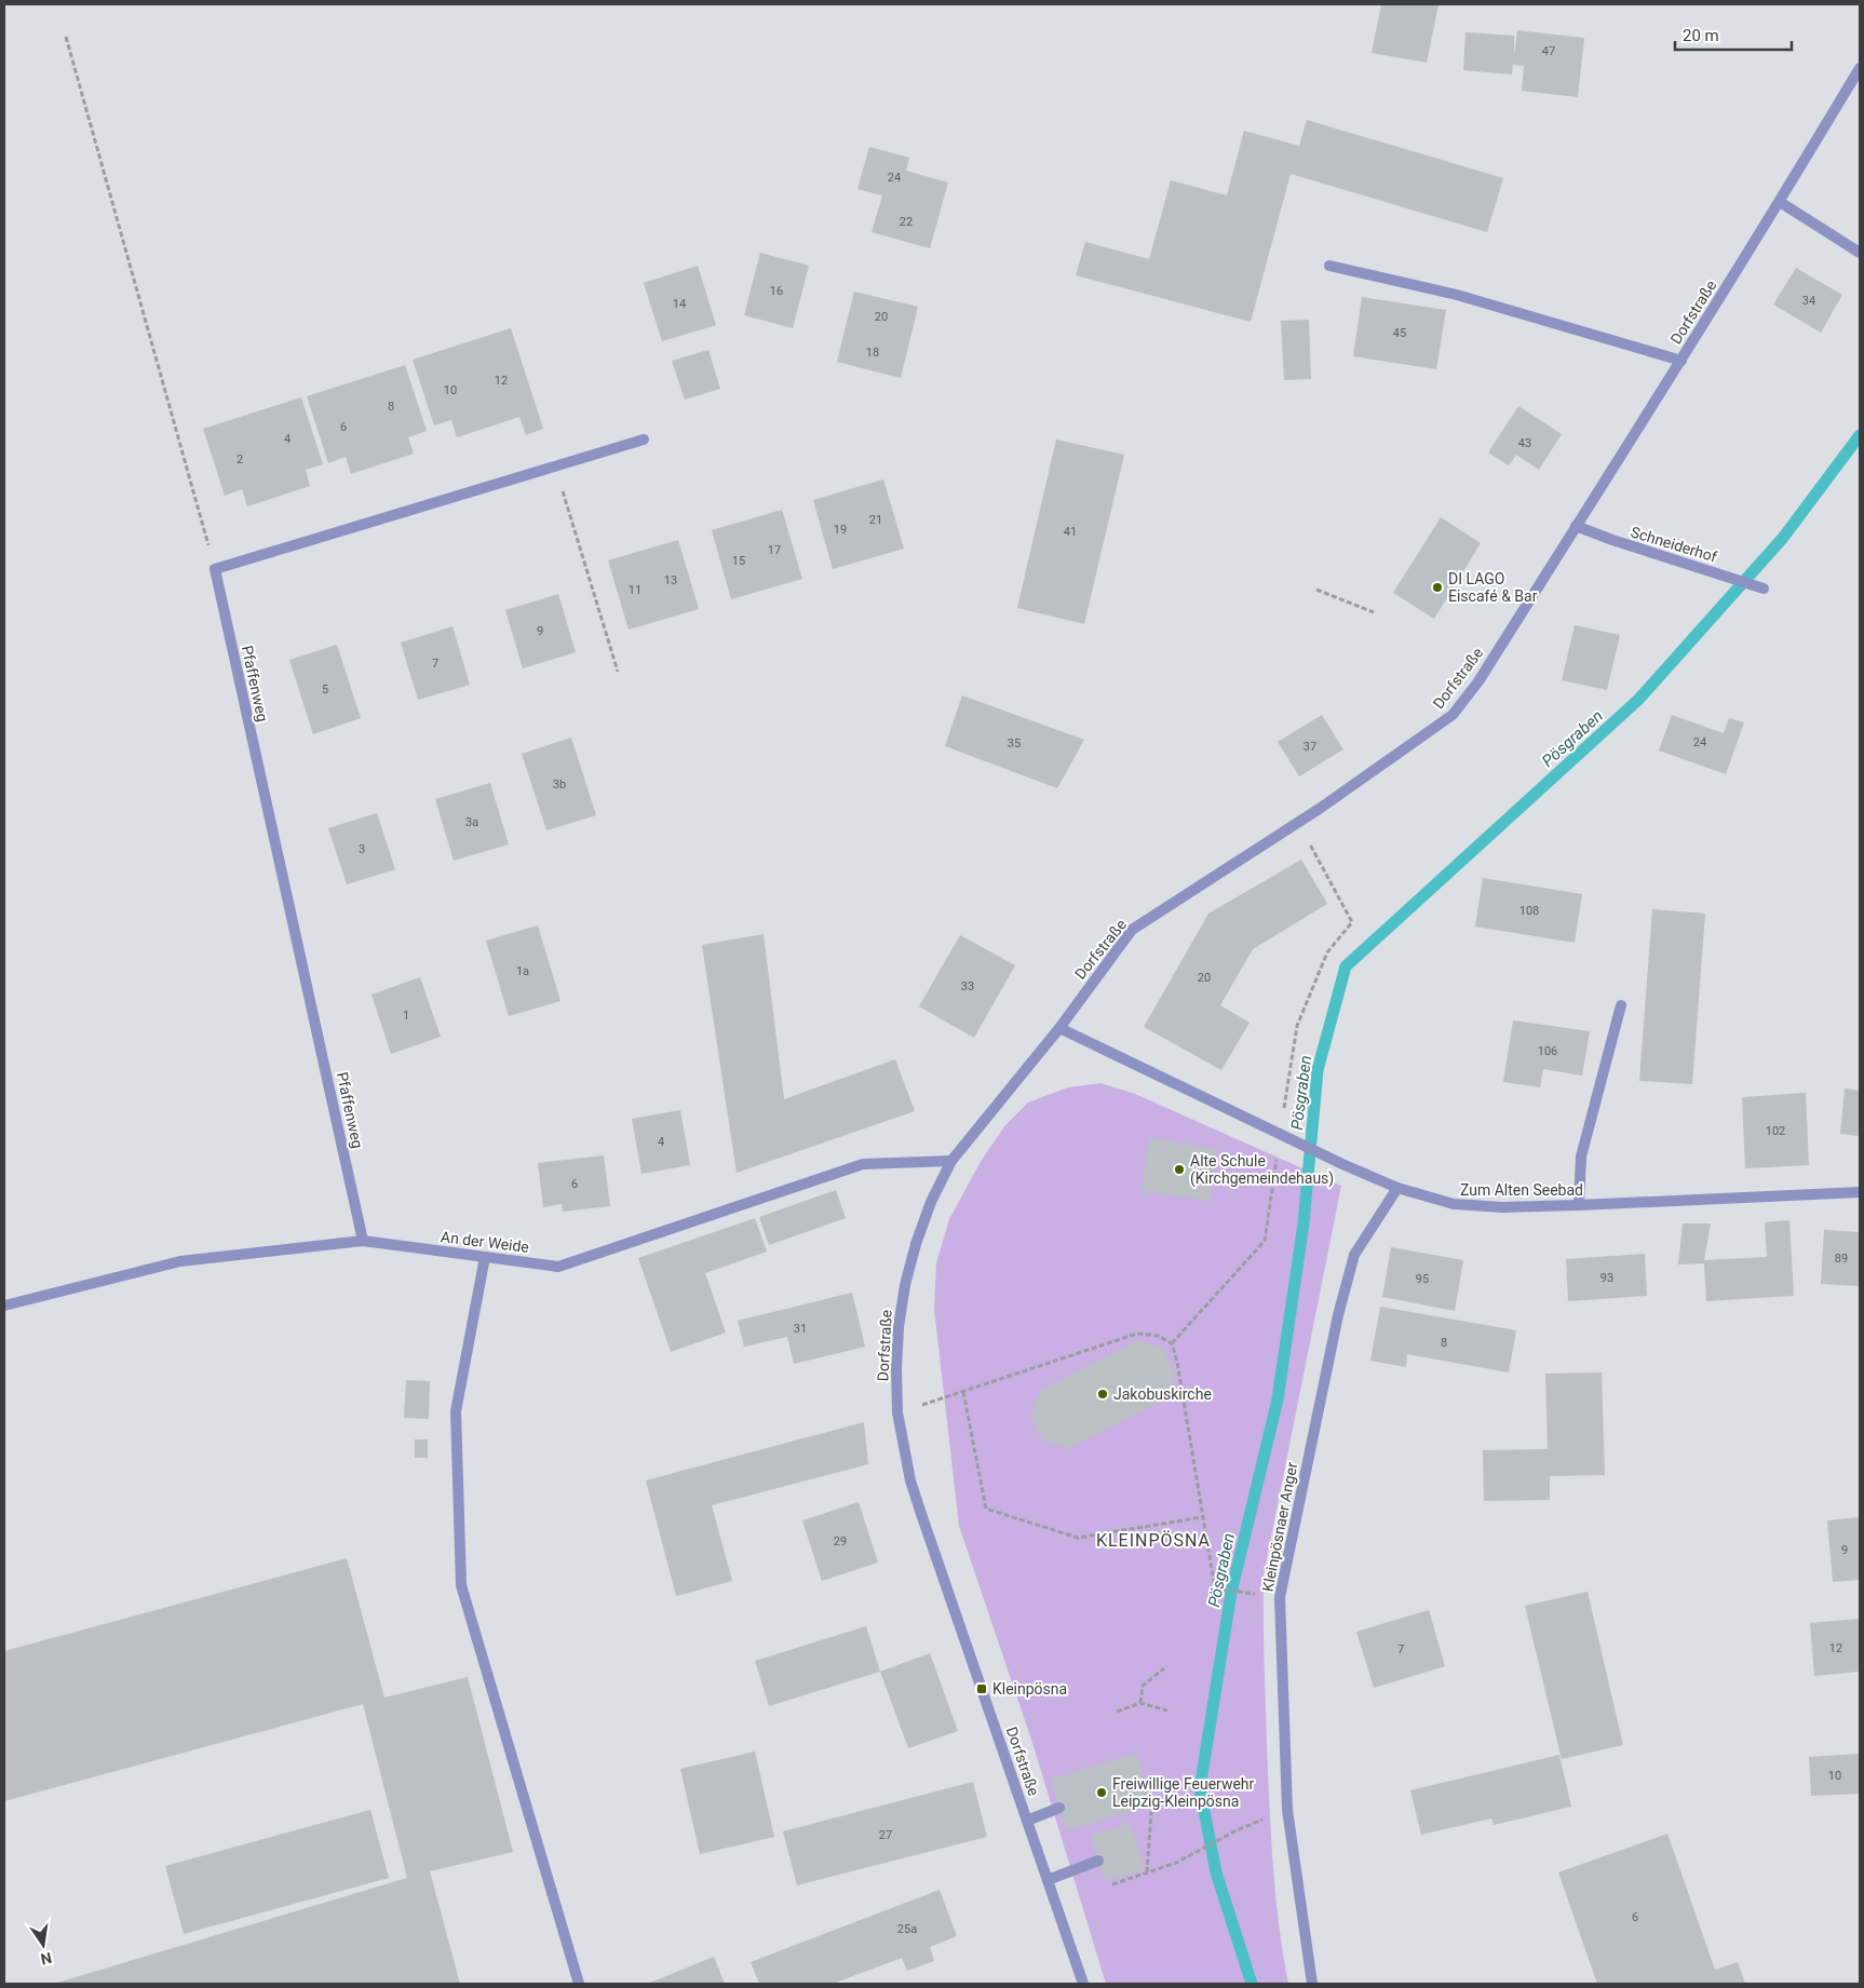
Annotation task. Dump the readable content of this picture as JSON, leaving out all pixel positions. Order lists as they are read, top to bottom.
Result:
{
  "streets": {
    "street": [
      "Dorfstraße",
      "Schneiderhof",
      "Pfaffenweg",
      "Zum Alten Seebad",
      "An der Weide",
      "Kleinpösnaer Anger"
    ]
  },
  "crossings": [
    ["Dorfstraße", "Schneiderhof"],
    ["Dorfstraße", "Zum Alten Seebad"],
    ["Dorfstraße", "An der Weide"],
    ["Pfaffenweg", "An der Weide"],
    ["Zum Alten Seebad", "Kleinpösnaer Anger"]
  ],
  "districts": ["KLEINPÖSNA"],
  "water": ["Pösgraben"],
  "places": {
    "other": [
      "DI LAGO Eiscafé & Bar",
      "Alte Schule (Kirchgemeindehaus)",
      "Jakobuskirche",
      "Freiwillige Feuerwehr Leipzig-Kleinpösna"
    ],
    "transit": ["Kleinpösna"]
  },
  "house_numbers": [
    "47",
    "24",
    "22",
    "16",
    "34",
    "14",
    "20",
    "45",
    "18",
    "12",
    "10",
    "8",
    "6",
    "4",
    "43",
    "2",
    "21",
    "19",
    "41",
    "17",
    "15",
    "13",
    "11",
    "9",
    "7",
    "5",
    "24",
    "35",
    "37",
    "3b",
    "3a",
    "3",
    "108",
    "1a",
    "20",
    "33",
    "1",
    "106",
    "102",
    "4",
    "6",
    "89",
    "93",
    "95",
    "31",
    "8",
    "29",
    "9",
    "12",
    "7",
    "10",
    "27",
    "6",
    "25a"
  ],
  "scale_bar": "20 m",
  "north": "bottom"
}
